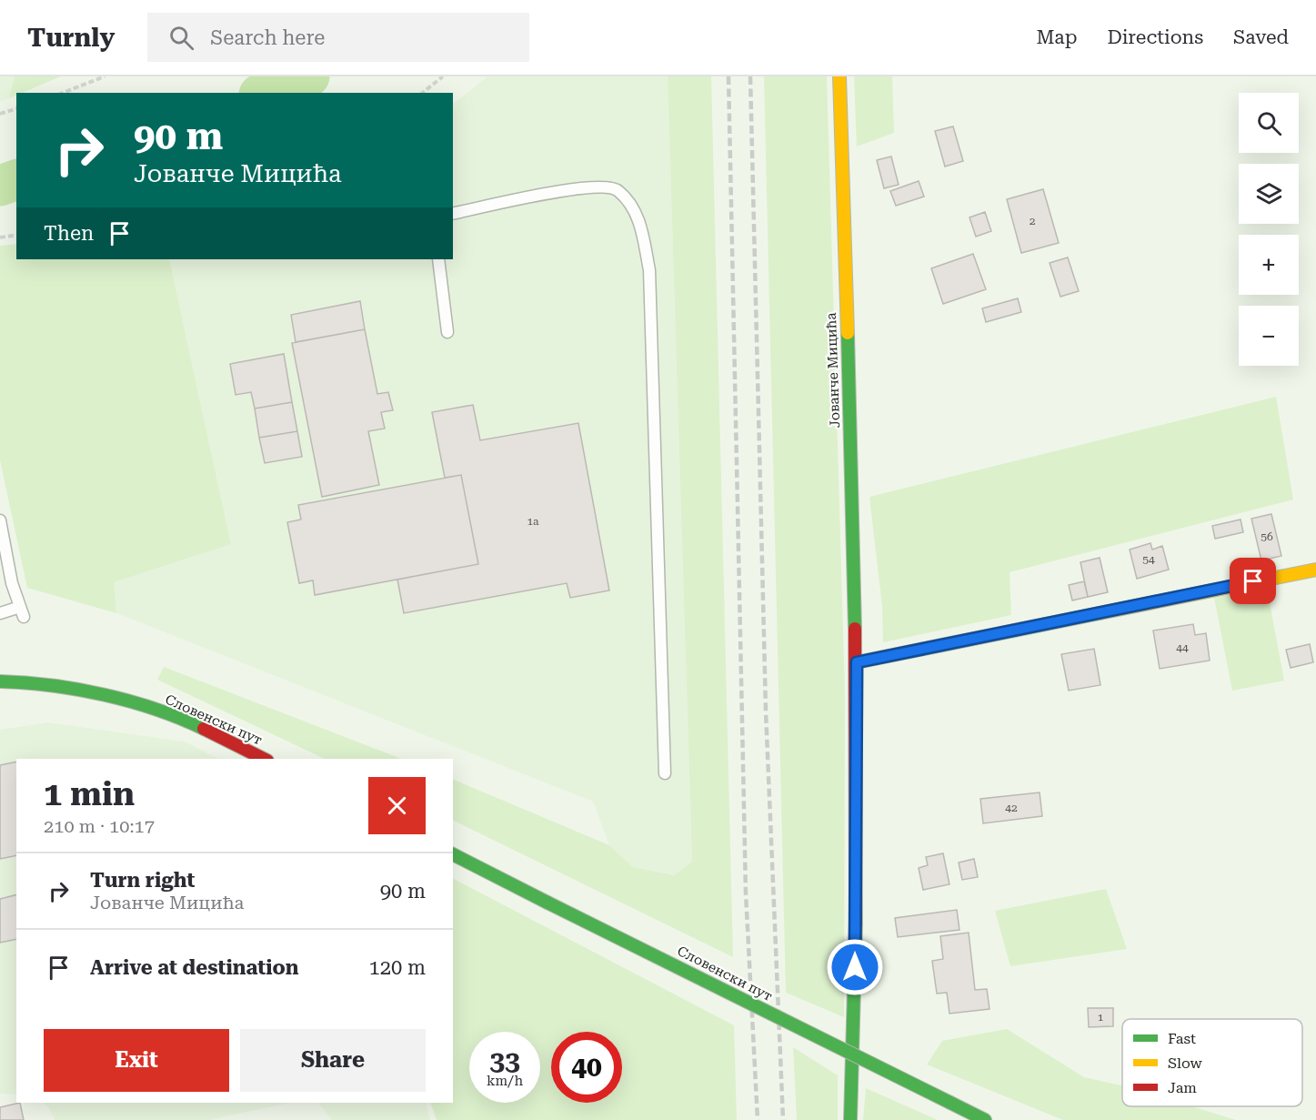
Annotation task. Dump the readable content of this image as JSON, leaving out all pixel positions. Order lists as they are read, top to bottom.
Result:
{
  "streets": {
    "street": ["Јованче Мицића", "Словенски пут"]
  },
  "house_numbers": [
    "2",
    "1a",
    "56",
    "54",
    "44",
    "42",
    "1"
  ],
  "legend": ["Fast", "Slow", "Jam"],
  "page": {
    "header": "Turnly",
    "search": "Search here",
    "nav": ["Map", "Directions", "Saved"],
    "map_buttons": ["+", "−"],
    "turn": ["90 m", "Јованче Мицића"],
    "then": "Then",
    "heading": ["1 min", "210 m · 10:17"],
    "list": [
      {
        "name": "Turn right",
        "note": "Јованче Мицића",
        "value": "90 m"
      },
      {
        "name": "Arrive at destination",
        "value": "120 m"
      }
    ],
    "buttons": ["Exit", "Share"],
    "speed": "33 km/h",
    "limit": "40"
  }
}
